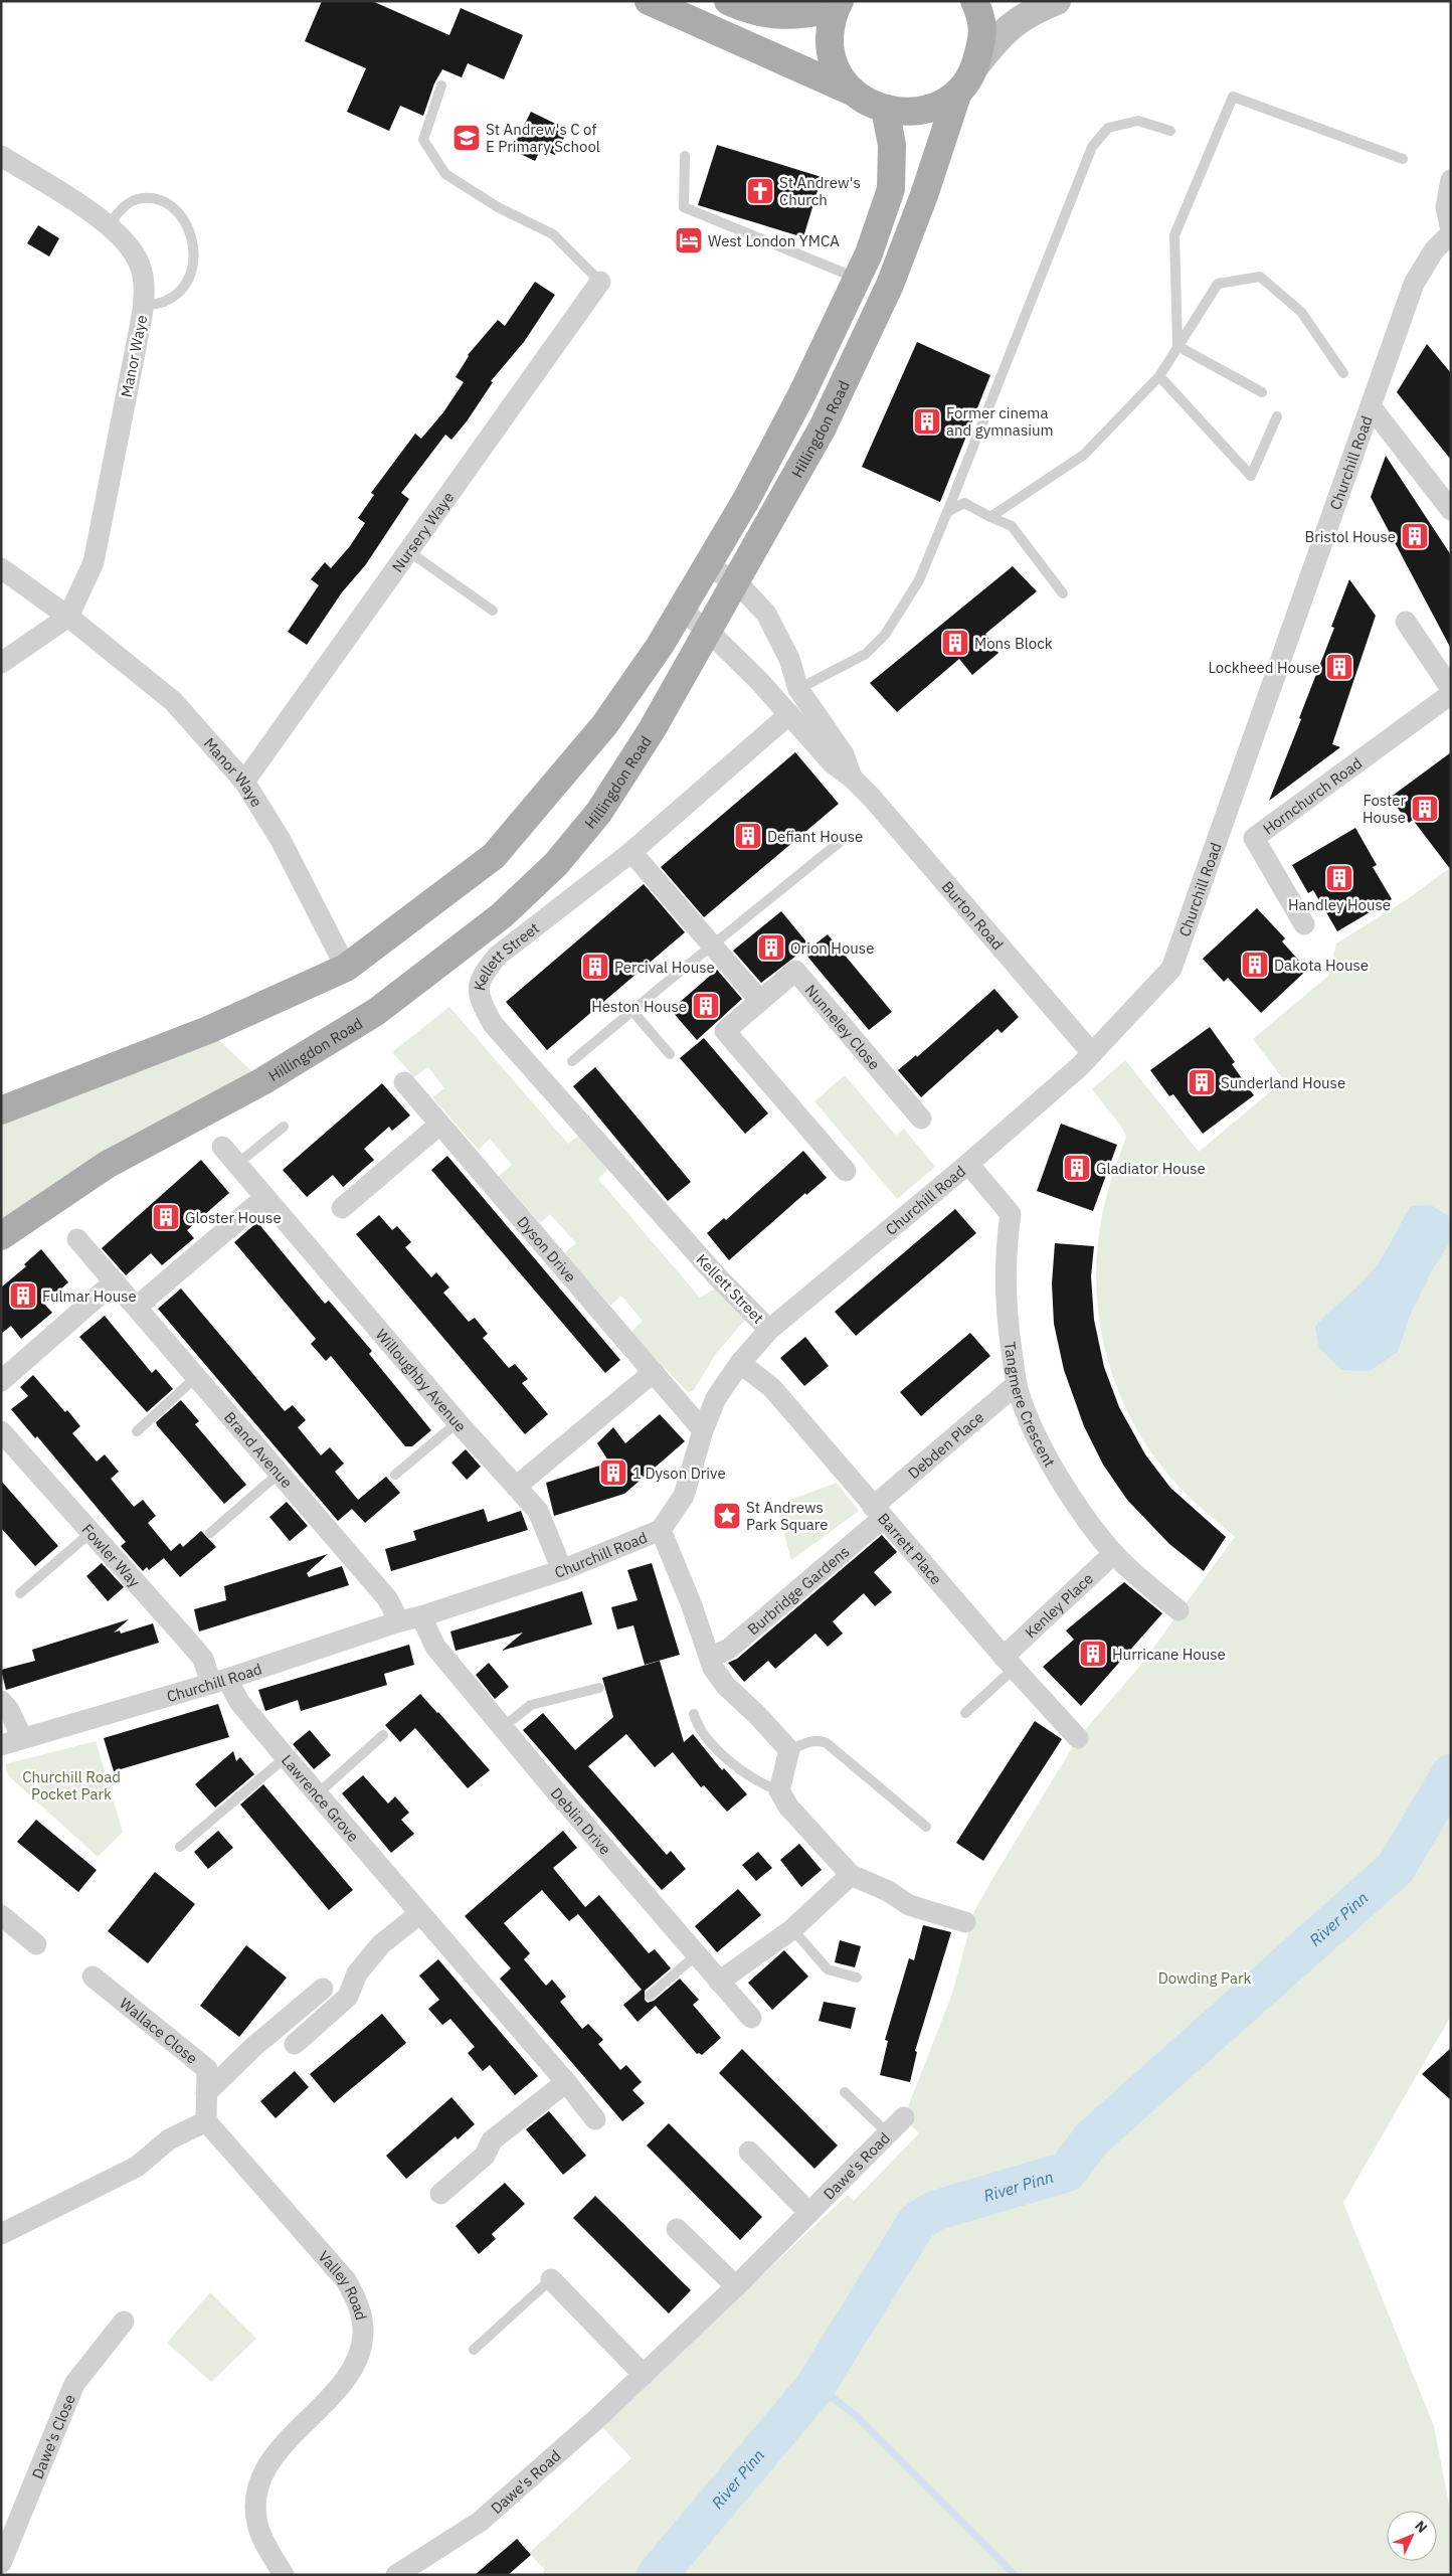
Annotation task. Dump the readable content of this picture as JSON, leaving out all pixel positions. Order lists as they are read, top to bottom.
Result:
{
  "streets": {
    "main road": ["Hillingdon Road"],
    "street": [
      "Manor Waye",
      "Churchill Road",
      "Nursery Waye",
      "Hornchurch Road",
      "Burton Road",
      "Kellett Street",
      "Nunneley Close",
      "Dyson Drive",
      "Willoughby Avenue",
      "Tangmere Crescent",
      "Debden Place",
      "Brand Avenue",
      "Barrett Place",
      "Fowler Way",
      "Burbridge Gardens",
      "Kenley Place",
      "Lawrence Grove",
      "Deblin Drive",
      "Wallace Close",
      "Dawe's Road",
      "Valley Road",
      "Dawe's Close"
    ]
  },
  "crossings": [
    ["Manor Waye", "Hillingdon Road"],
    ["Manor Waye", "Nursery Waye"],
    ["Hillingdon Road", "Burton Road"],
    ["Churchill Road", "Burton Road"],
    ["Churchill Road", "Kellett Street"],
    ["Churchill Road", "Dyson Drive"],
    ["Churchill Road", "Willoughby Avenue"],
    ["Churchill Road", "Tangmere Crescent"],
    ["Churchill Road", "Brand Avenue"],
    ["Churchill Road", "Barrett Place"],
    ["Churchill Road", "Fowler Way"],
    ["Churchill Road", "Lawrence Grove"],
    ["Churchill Road", "Deblin Drive"],
    ["Burton Road", "Kellett Street"],
    ["Tangmere Crescent", "Debden Place"],
    ["Tangmere Crescent", "Kenley Place"],
    ["Debden Place", "Barrett Place"],
    ["Debden Place", "Burbridge Gardens"],
    ["Barrett Place", "Burbridge Gardens"],
    ["Barrett Place", "Kenley Place"],
    ["Fowler Way", "Lawrence Grove"]
  ],
  "water": ["River Pinn"],
  "parks": ["Churchill Road Pocket Park", "Dowding Park"],
  "places": {
    "school or university": ["St Andrew's C of E Primary School"],
    "church": ["St Andrew's Church"],
    "hotel": ["West London YMCA"],
    "building": [
      "Former cinema and gymnasium",
      "Bristol House",
      "Mons Block",
      "Lockheed House",
      "Foster House",
      "Defiant House",
      "Handley House",
      "Orion House",
      "Dakota House",
      "Percival House",
      "Heston House",
      "Sunderland House",
      "Gladiator House",
      "Gloster House",
      "Fulmar House",
      "1 Dyson Drive",
      "Hurricane House"
    ],
    "place": ["St Andrews Park Square"]
  },
  "north": "top right"
}
